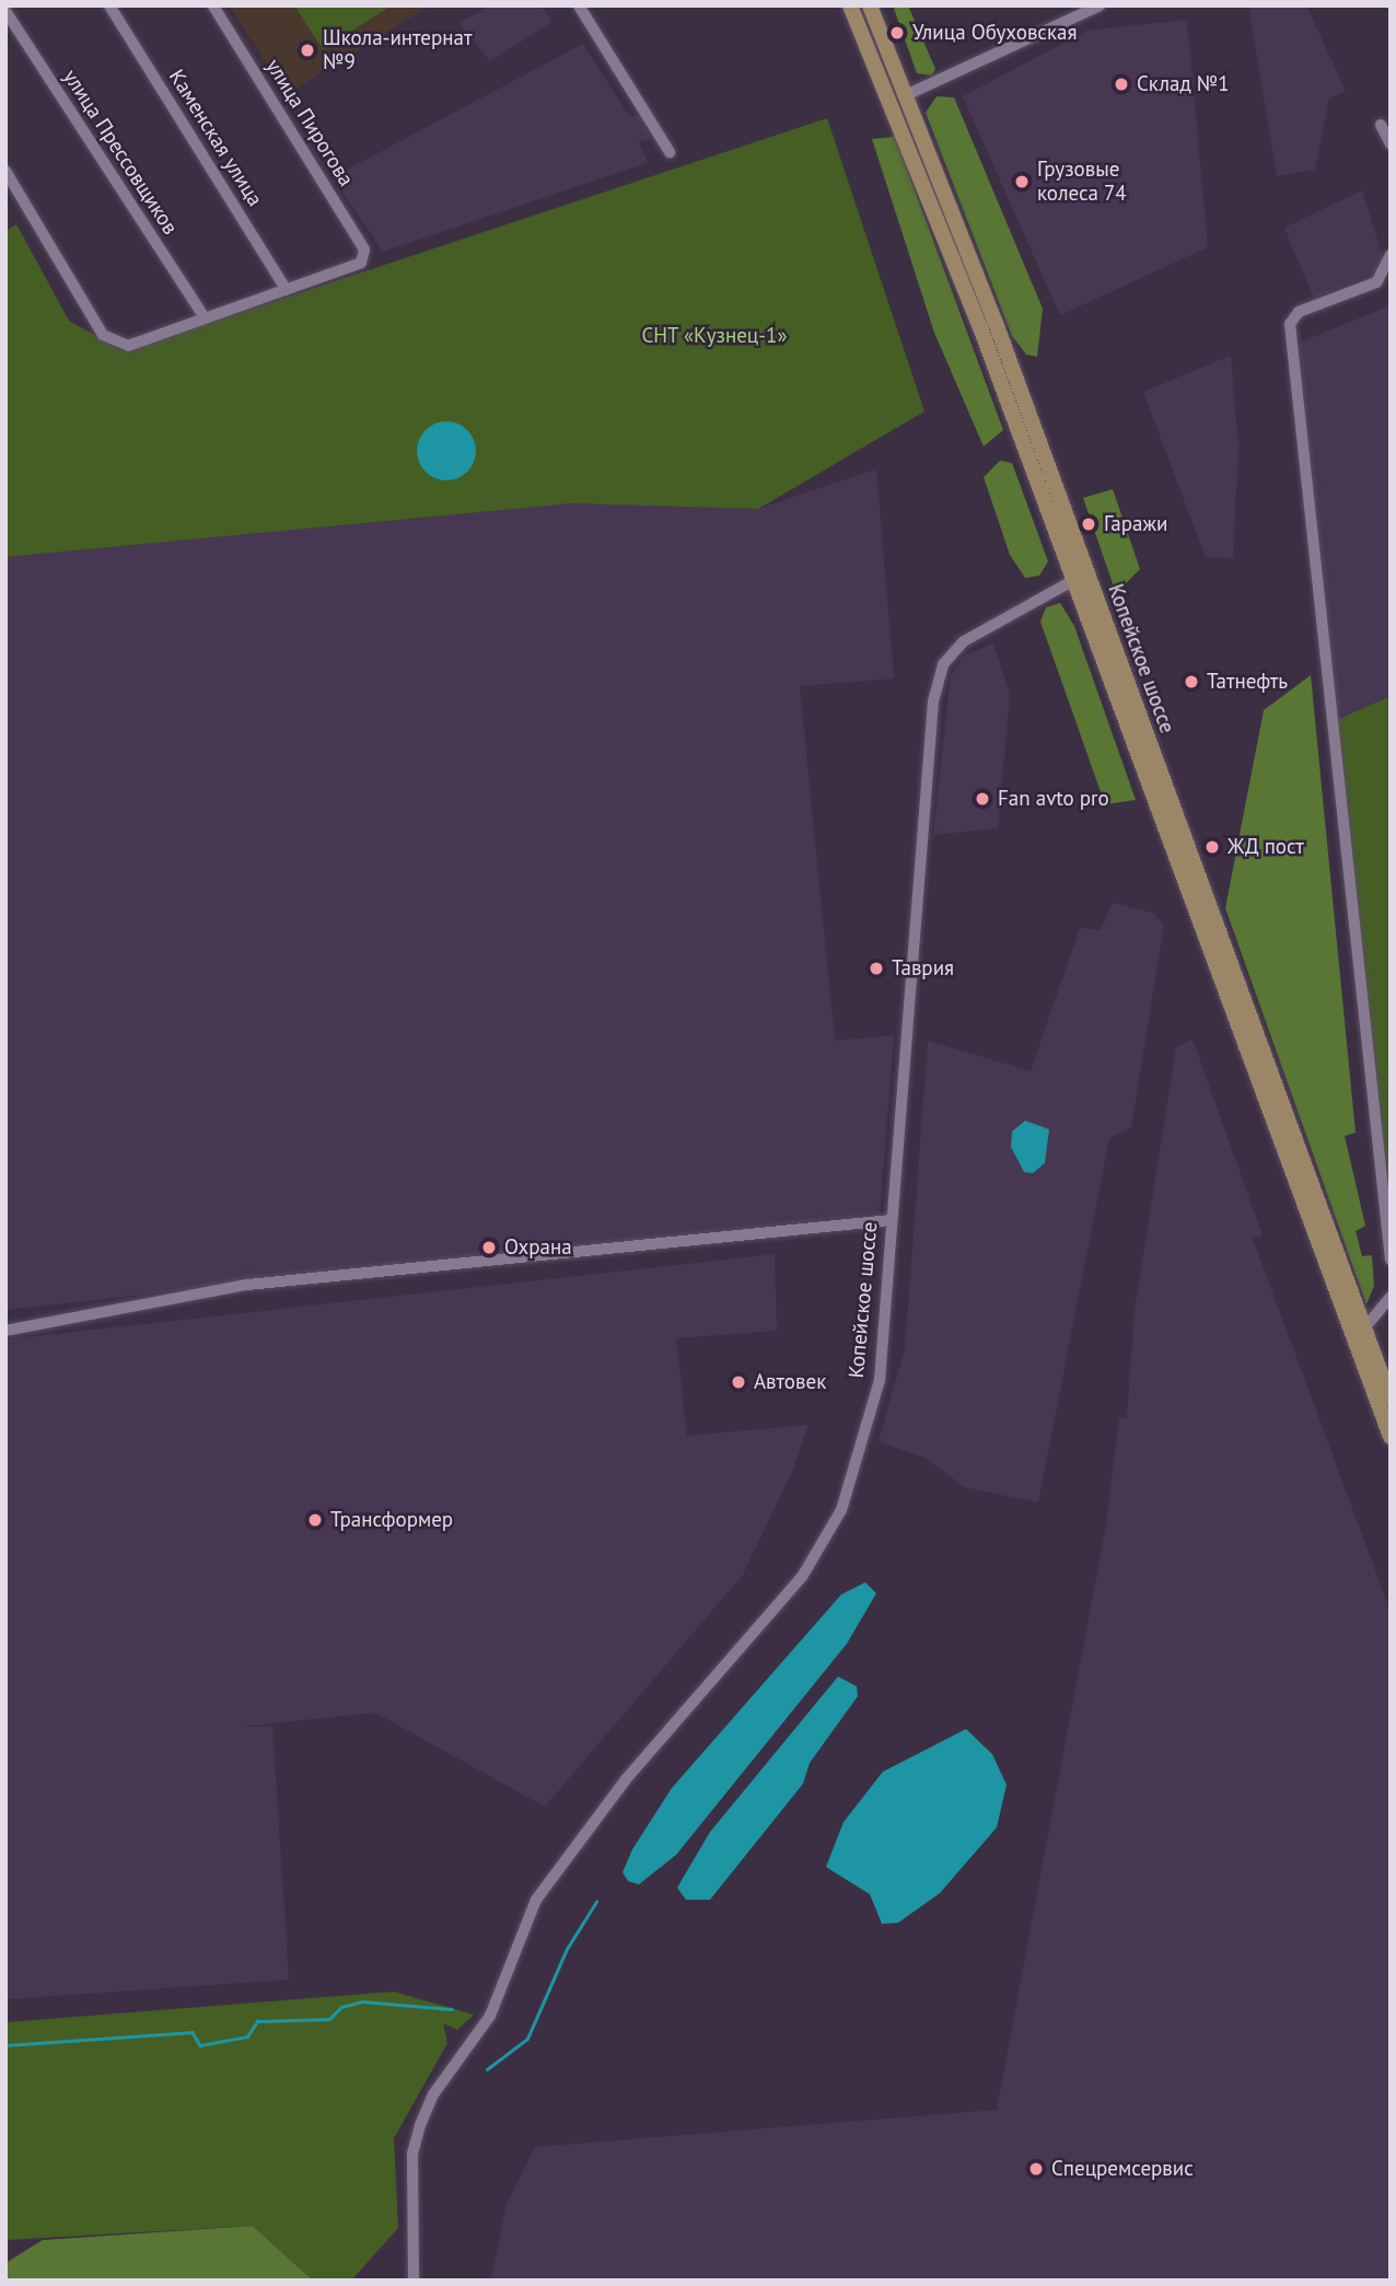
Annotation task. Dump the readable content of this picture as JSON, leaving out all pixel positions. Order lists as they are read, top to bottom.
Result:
{
  "streets": {
    "main road": ["Копейское шоссе"],
    "street": ["улица Пирогова", "Каменская улица", "улица Прессовщиков"]
  },
  "crossings": [
    ["улица Пирогова", "Каменская улица"]
  ],
  "parks": ["СНТ «Кузнец-1»"],
  "places": [
    "Улица Обуховская",
    "Школа-интернат №9",
    "Склад №1",
    "Грузовые колеса 74",
    "Гаражи",
    "Татнефть",
    "Fan avto pro",
    "ЖД пост",
    "Таврия",
    "Охрана",
    "Автовек",
    "Трансформер",
    "Спецремсервис"
  ]
}
